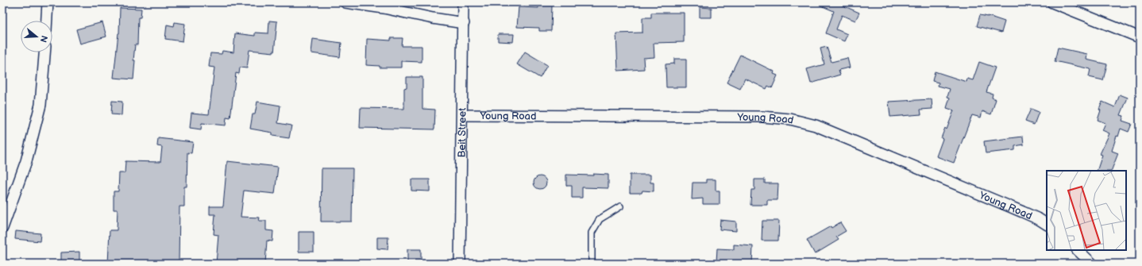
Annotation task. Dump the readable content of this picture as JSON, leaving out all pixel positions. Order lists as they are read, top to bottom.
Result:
{
  "streets": {
    "street": ["Young Road", "Beit Street"]
  },
  "crossings": [
    ["Young Road", "Beit Street"]
  ],
  "north": "right"
}
